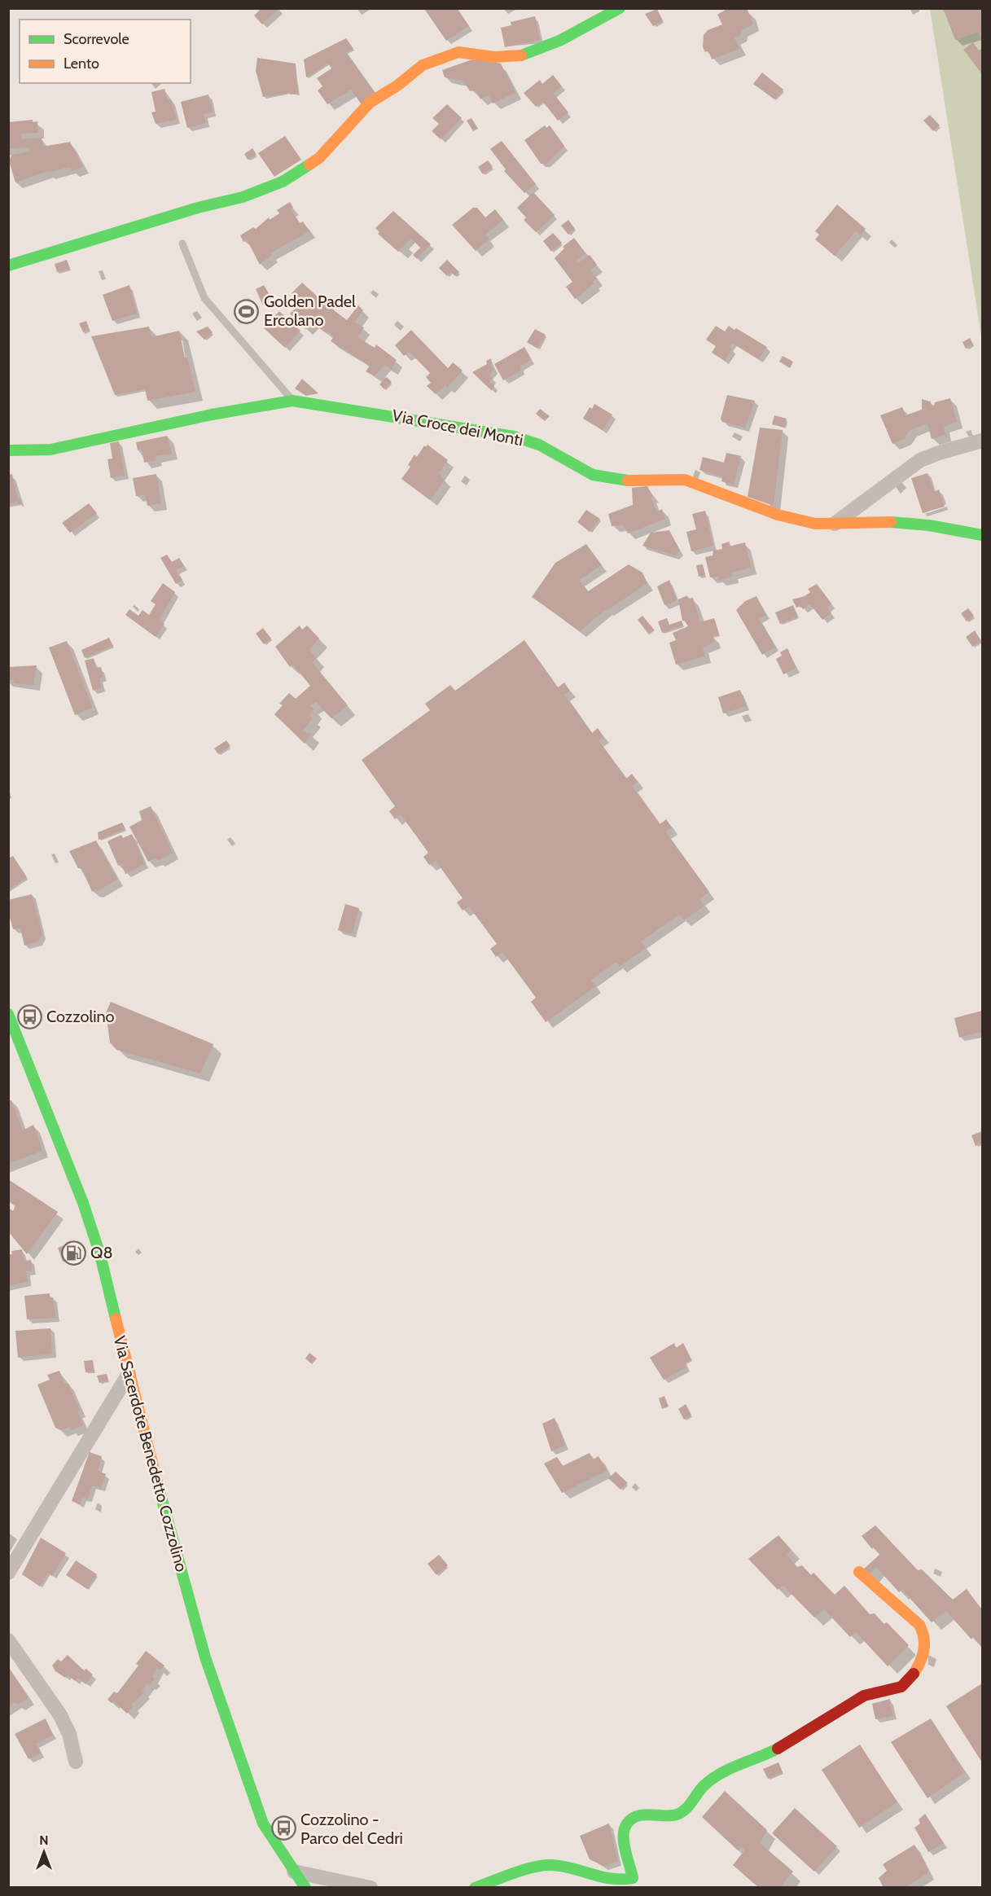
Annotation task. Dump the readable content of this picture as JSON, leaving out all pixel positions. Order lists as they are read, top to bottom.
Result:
{
  "streets": {
    "street": ["Via Croce dei Monti", "Via Sacerdote Benedetto Cozzolino"]
  },
  "places": {
    "sports": ["Golden Padel Ercolano"],
    "bus stop": ["Cozzolino", "Cozzolino - Parco del Cedri"],
    "fuel station": ["Q8"]
  },
  "legend": ["Scorrevole", "Lento"],
  "north": "top"
}
